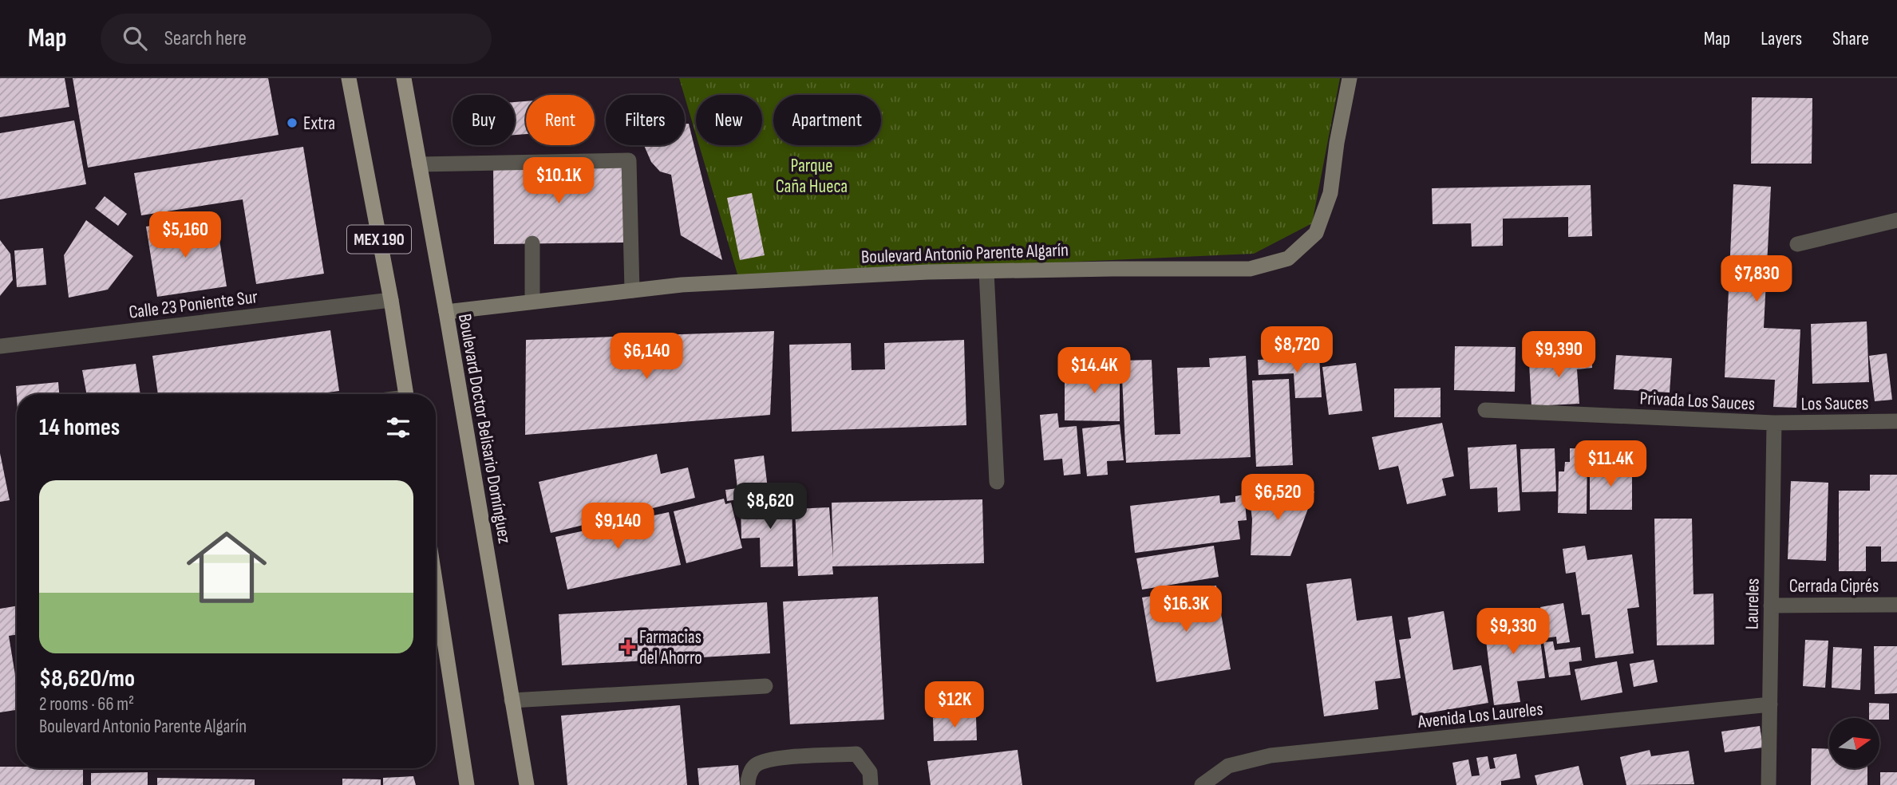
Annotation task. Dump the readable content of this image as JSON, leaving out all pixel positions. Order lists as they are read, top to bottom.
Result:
{
  "streets": {
    "main road": ["MEX 190", "Boulevard Antonio Parente Algarín", "Boulevard Doctor Belisario Domínguez"],
    "street": [
      "Calle 23 Poniente Sur",
      "Privada Los Sauces",
      "Los Sauces",
      "Cerrada Ciprés",
      "Laureles",
      "Avenida Los Laureles"
    ]
  },
  "crossings": [
    ["MEX 190", "Calle 23 Poniente Sur"],
    ["Boulevard Antonio Parente Algarín", "Boulevard Doctor Belisario Domínguez"],
    ["Privada Los Sauces", "Los Sauces"],
    ["Privada Los Sauces", "Laureles"],
    ["Los Sauces", "Laureles"],
    ["Cerrada Ciprés", "Laureles"],
    ["Laureles", "Avenida Los Laureles"]
  ],
  "parks": ["Parque Caña Hueca"],
  "places": {
    "other": ["Extra"],
    "health": ["Farmacias del Ahorro"]
  },
  "north": "right",
  "page": {
    "header": "Map",
    "search": "Search here",
    "nav": ["Map", "Layers", "Share"],
    "chip": [
      "Buy",
      "Rent",
      "Filters",
      "New",
      "Apartment"
    ],
    "price": [
      "$10.1K",
      "$5,160",
      "$7,830",
      "$8,720",
      "$9,390",
      "$6,140",
      "$14.4K",
      "$11.4K",
      "$6,520",
      "$8,620",
      "$9,140",
      "$16.3K",
      "$9,330",
      "$12K"
    ],
    "heading": "14 homes",
    "list": [
      {
        "name": "$8,620/mo",
        "note": "2 rooms · 66 m² · Boulevard Antonio Parente Algarín"
      }
    ]
  }
}
